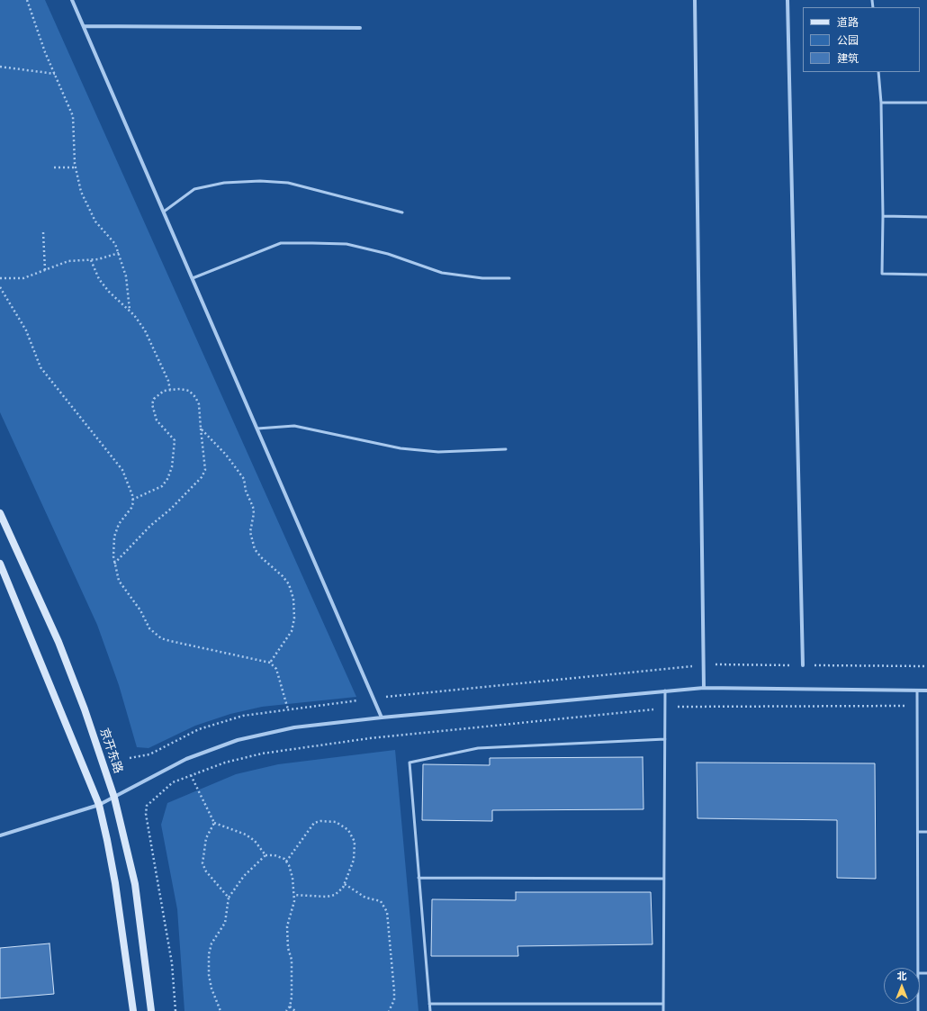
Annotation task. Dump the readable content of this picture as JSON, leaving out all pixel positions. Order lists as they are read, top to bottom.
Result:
{
  "streets": {
    "street": ["京开东路"]
  },
  "legend": ["道路", "公园", "建筑"],
  "north": "top"
}
